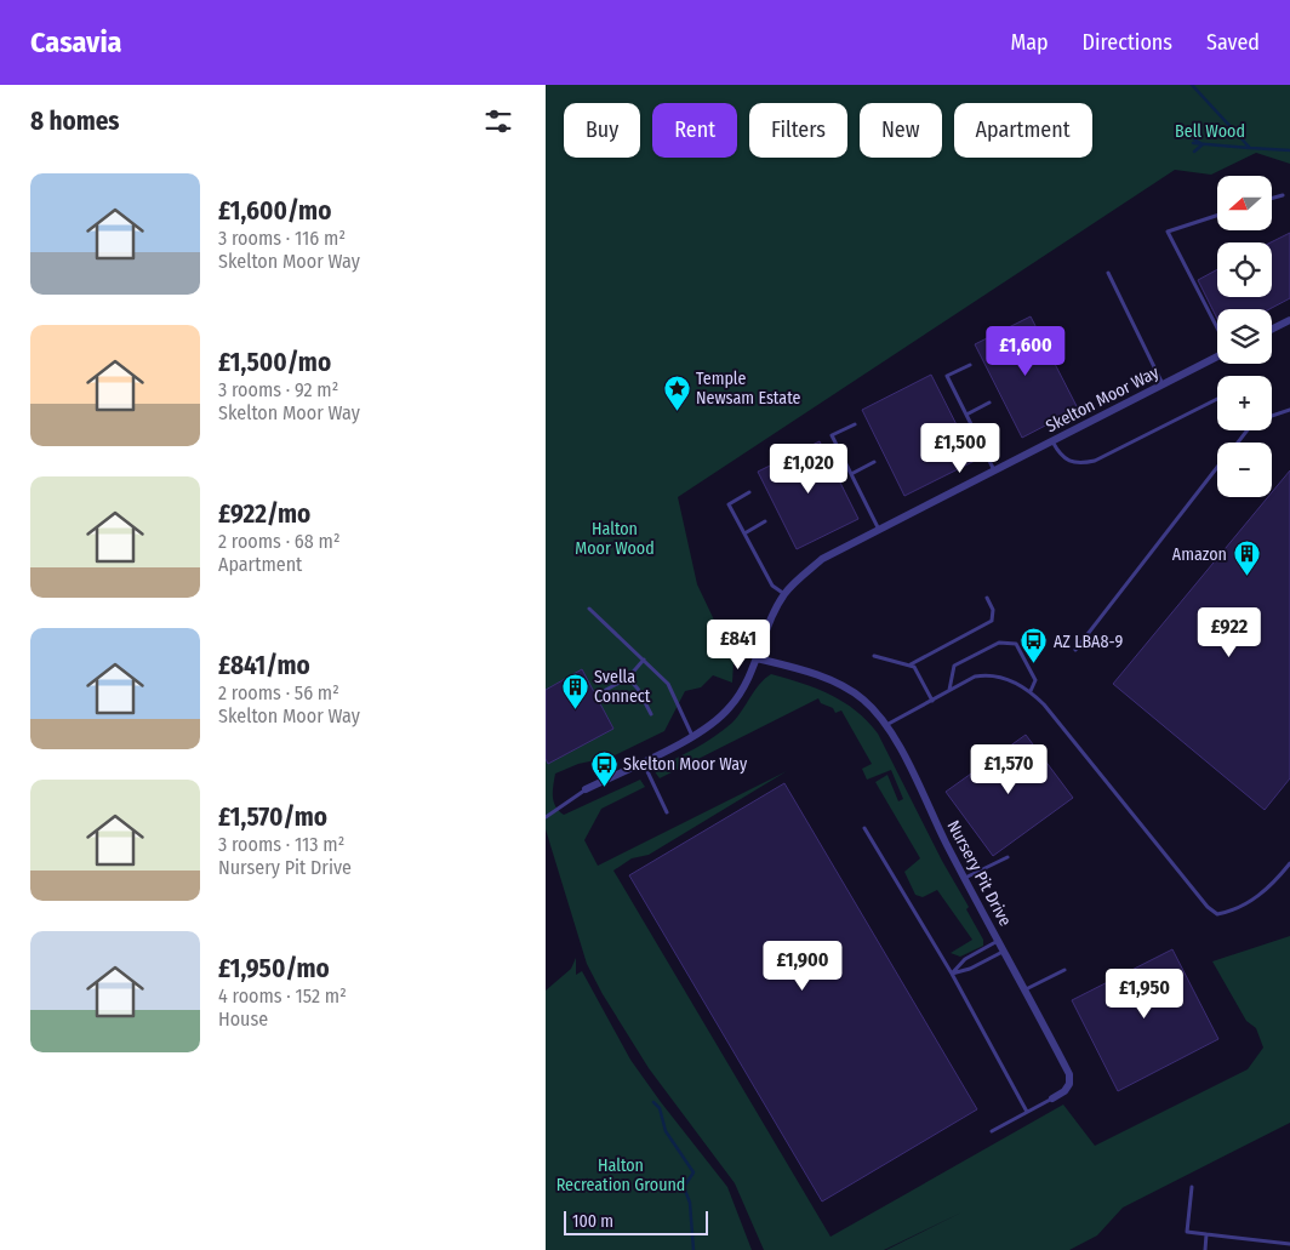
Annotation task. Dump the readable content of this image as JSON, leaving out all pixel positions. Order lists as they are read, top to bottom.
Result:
{
  "streets": {
    "street": ["Skelton Moor Way", "Nursery Pit Drive"]
  },
  "crossings": [
    ["Skelton Moor Way", "Nursery Pit Drive"]
  ],
  "parks": ["Bell Wood", "Halton Moor Wood", "Halton Recreation Ground"],
  "places": {
    "place": ["Temple Newsam Estate"],
    "building": ["Amazon", "Svella Connect"],
    "bus stop": ["AZ LBA8-9", "Skelton Moor Way"]
  },
  "scale_bar": "100 m",
  "north": "left",
  "page": {
    "header": "Casavia",
    "nav": ["Map", "Directions", "Saved"],
    "heading": "8 homes",
    "chip": [
      "Buy",
      "Rent",
      "Filters",
      "New",
      "Apartment"
    ],
    "list": [
      {
        "name": "£1,600/mo",
        "note": "3 rooms · 116 m² · Skelton Moor Way"
      },
      {
        "name": "£1,500/mo",
        "note": "3 rooms · 92 m² · Skelton Moor Way"
      },
      {
        "name": "£922/mo",
        "note": "2 rooms · 68 m² · Apartment"
      },
      {
        "name": "£841/mo",
        "note": "2 rooms · 56 m² · Skelton Moor Way"
      },
      {
        "name": "£1,570/mo",
        "note": "3 rooms · 113 m² · Nursery Pit Drive"
      },
      {
        "name": "£1,950/mo",
        "note": "4 rooms · 152 m² · House"
      }
    ],
    "map_buttons": ["+", "−"],
    "price": [
      "£1,600",
      "£1,500",
      "£1,020",
      "£922",
      "£841",
      "£1,570",
      "£1,900",
      "£1,950"
    ],
    "scale": "100 m"
  }
}
